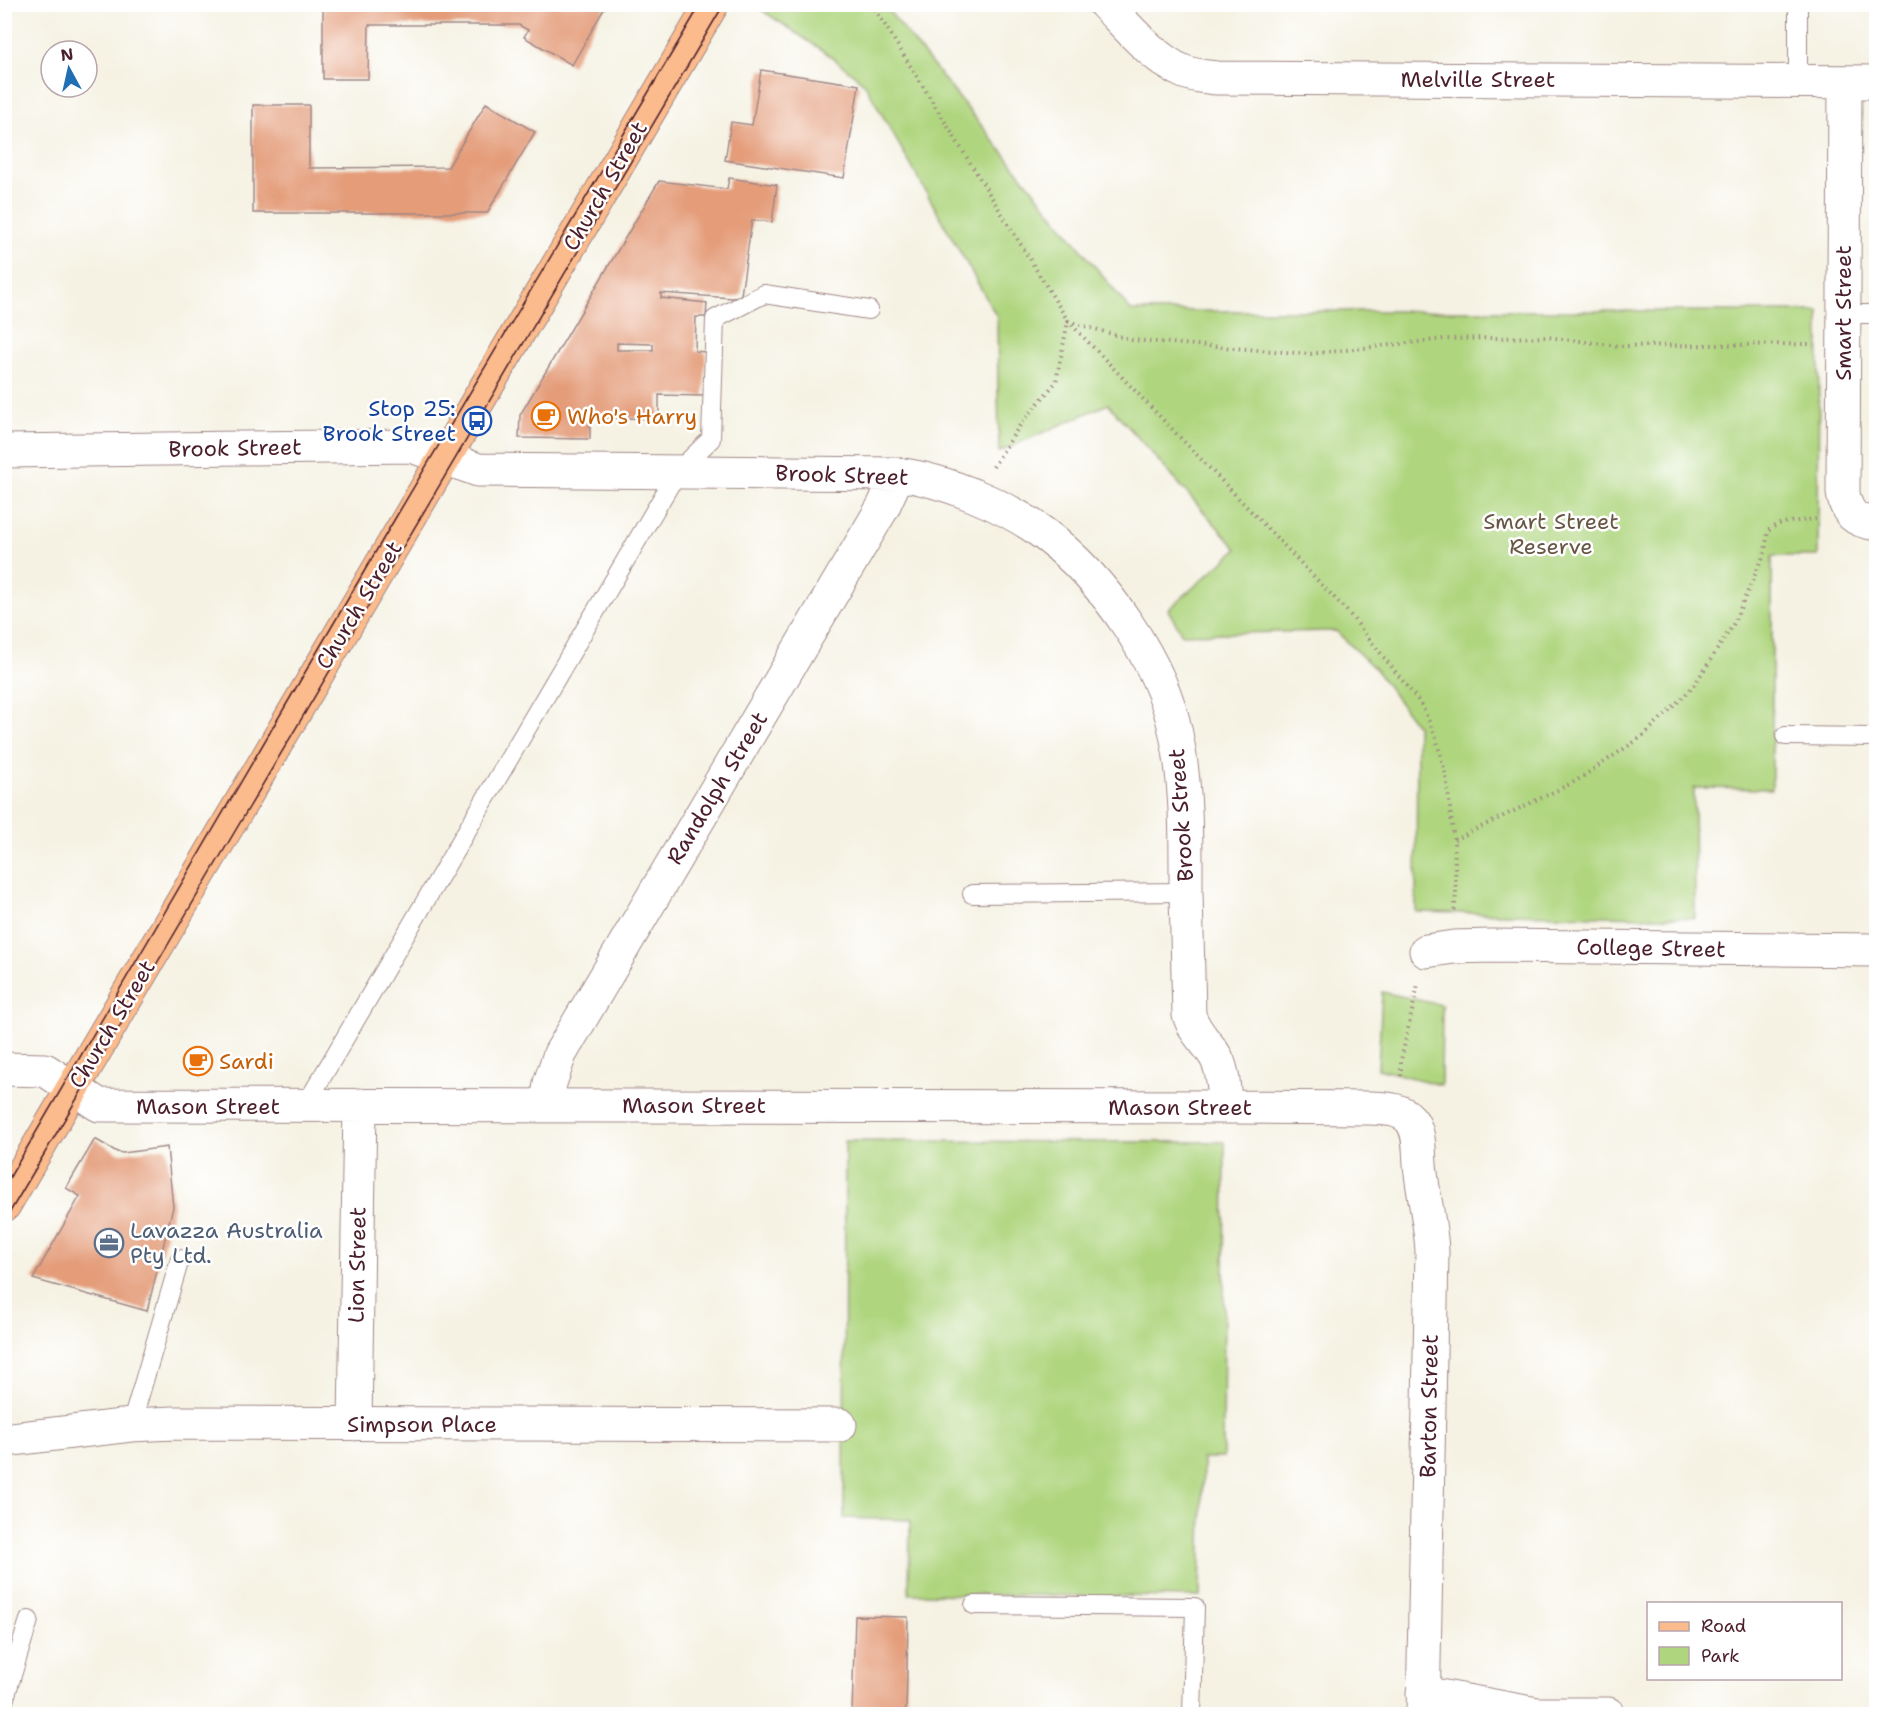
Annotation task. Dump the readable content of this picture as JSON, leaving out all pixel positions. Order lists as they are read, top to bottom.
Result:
{
  "streets": {
    "main road": ["Church Street"],
    "street": [
      "Melville Street",
      "Smart Street",
      "Brook Street",
      "Randolph Street",
      "College Street",
      "Mason Street",
      "Lion Street",
      "Barton Street",
      "Simpson Place"
    ]
  },
  "crossings": [
    ["Melville Street", "Smart Street"],
    ["Church Street", "Brook Street"],
    ["Church Street", "Mason Street"],
    ["Brook Street", "Randolph Street"],
    ["Brook Street", "Mason Street"],
    ["Randolph Street", "Mason Street"],
    ["Mason Street", "Lion Street"],
    ["Mason Street", "Barton Street"],
    ["Lion Street", "Simpson Place"]
  ],
  "parks": ["Smart Street Reserve"],
  "places": {
    "cafe": ["Who's Harry", "Sardi"],
    "bus stop": ["Stop 25: Brook Street"],
    "office": ["Lavazza Australia Pty Ltd."]
  },
  "legend": ["Road", "Park"],
  "north": "top"
}
